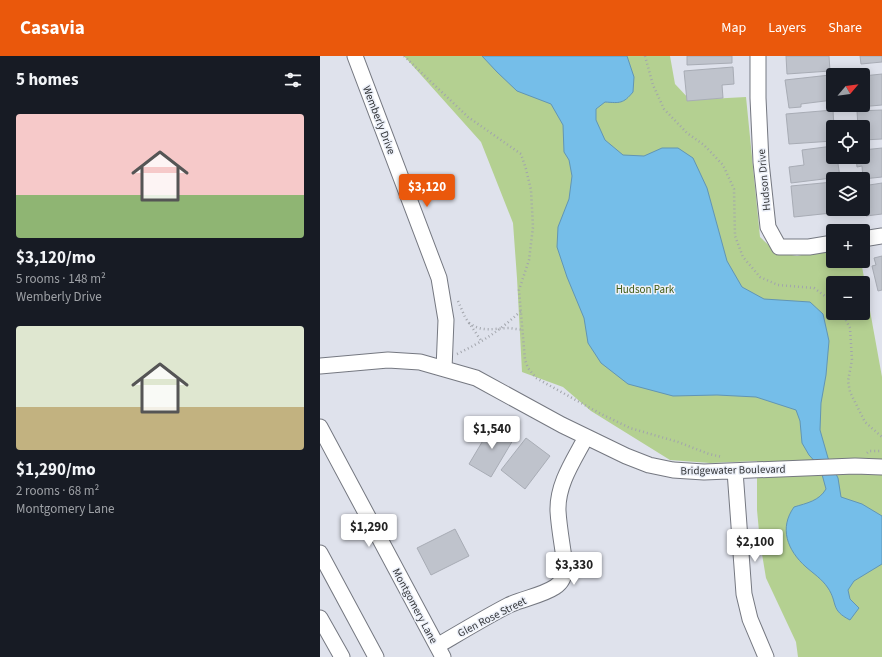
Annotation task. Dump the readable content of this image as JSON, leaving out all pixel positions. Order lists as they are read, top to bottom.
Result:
{
  "streets": {
    "street": [
      "Wemberly Drive",
      "Hudson Drive",
      "Bridgewater Boulevard",
      "Montgomery Lane",
      "Glen Rose Street"
    ]
  },
  "crossings": [
    ["Wemberly Drive", "Bridgewater Boulevard"],
    ["Bridgewater Boulevard", "Glen Rose Street"],
    ["Montgomery Lane", "Glen Rose Street"]
  ],
  "parks": ["Hudson Park"],
  "north": "top right",
  "page": {
    "header": "Casavia",
    "nav": ["Map", "Layers", "Share"],
    "heading": "5 homes",
    "map_buttons": ["+", "−"],
    "list": [
      {
        "name": "$3,120/mo",
        "note": "5 rooms · 148 m² · Wemberly Drive"
      },
      {
        "name": "$1,290/mo",
        "note": "2 rooms · 68 m² · Montgomery Lane"
      }
    ],
    "price": [
      "$3,120",
      "$1,540",
      "$1,290",
      "$2,100",
      "$3,330"
    ]
  }
}
